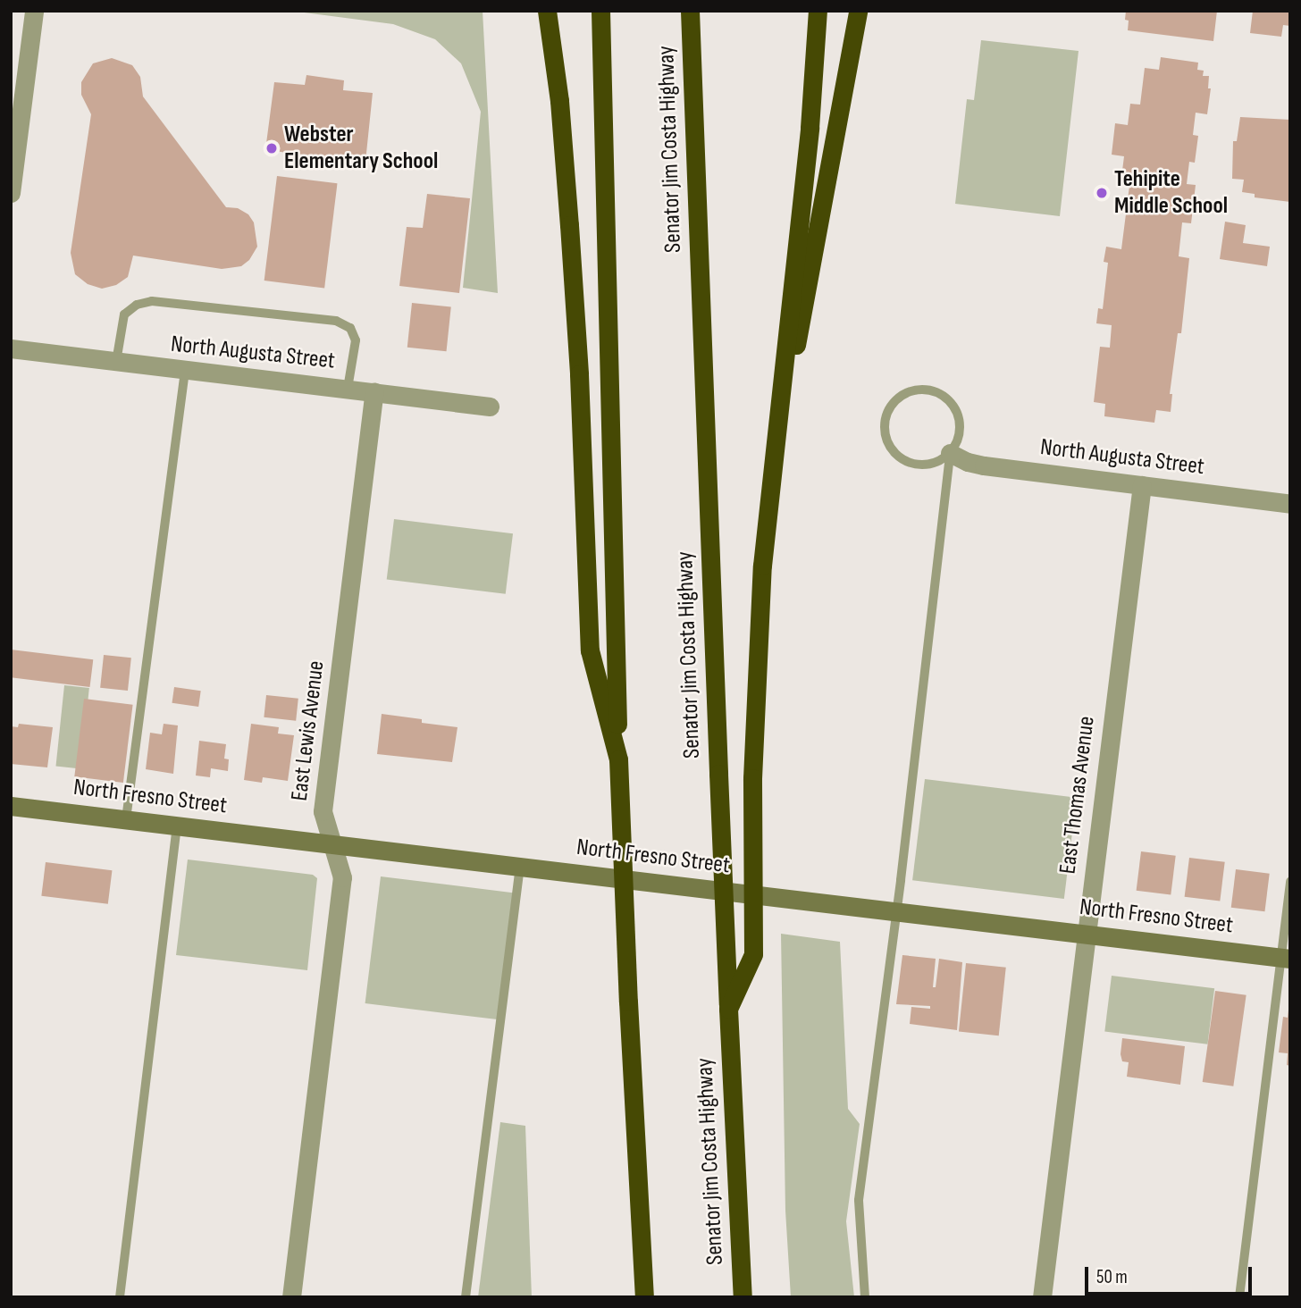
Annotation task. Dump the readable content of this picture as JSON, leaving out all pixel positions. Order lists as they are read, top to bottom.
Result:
{
  "streets": {
    "highway": ["Senator Jim Costa Highway"],
    "main road": ["North Fresno Street"],
    "street": ["North Augusta Street", "East Lewis Avenue", "East Thomas Avenue"]
  },
  "crossings": [
    ["North Augusta Street", "East Lewis Avenue"],
    ["North Augusta Street", "East Thomas Avenue"],
    ["East Lewis Avenue", "North Fresno Street"],
    ["East Thomas Avenue", "North Fresno Street"]
  ],
  "places": ["Webster Elementary School", "Tehipite Middle School"],
  "scale_bar": "50 m"
}
